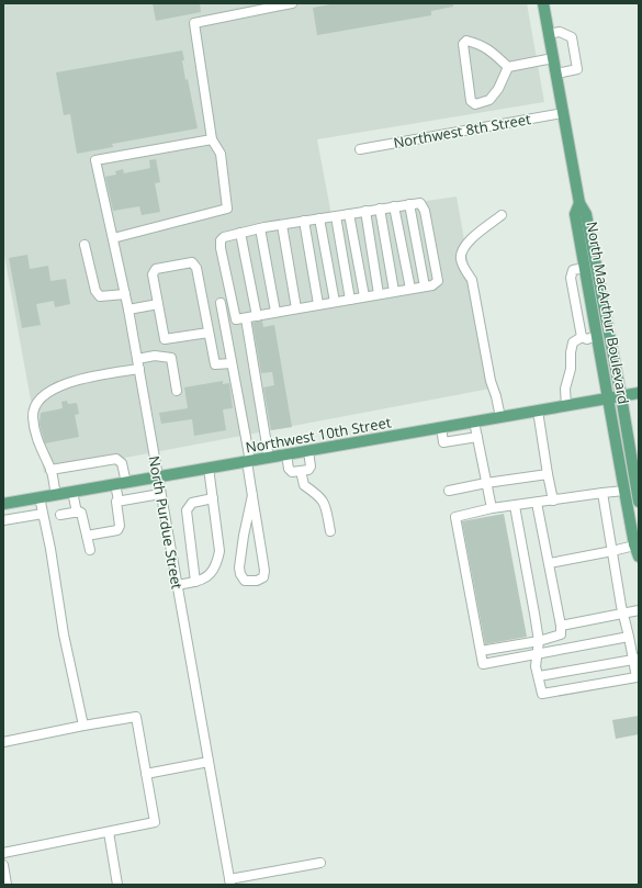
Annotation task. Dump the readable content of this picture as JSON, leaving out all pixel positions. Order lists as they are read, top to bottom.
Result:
{
  "streets": {
    "main road": ["North MacArthur Boulevard", "Northwest 10th Street"],
    "street": ["Northwest 8th Street", "North Purdue Street"]
  },
  "crossings": [
    ["Northwest 8th Street", "North MacArthur Boulevard"],
    ["North MacArthur Boulevard", "Northwest 10th Street"],
    ["Northwest 10th Street", "North Purdue Street"]
  ]
}
